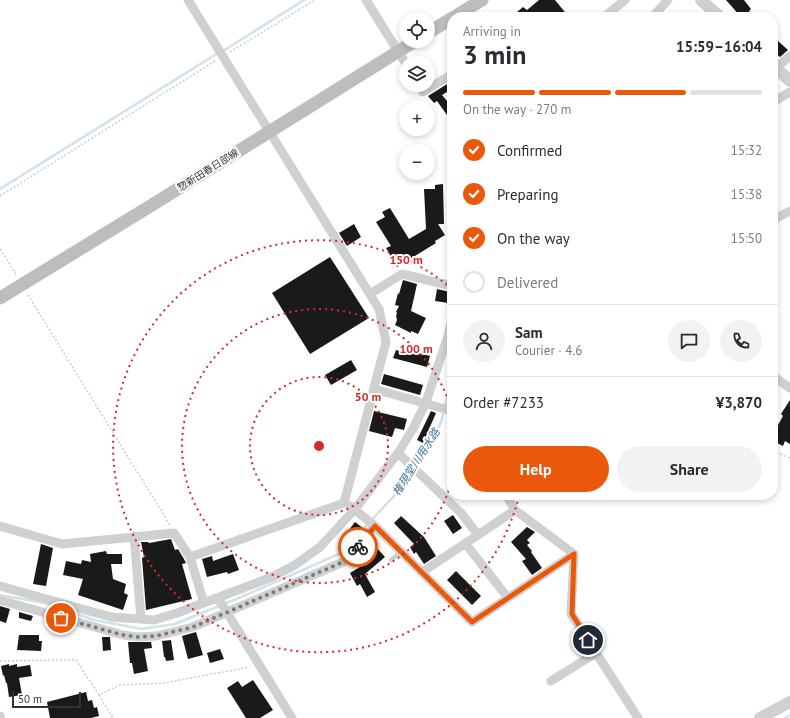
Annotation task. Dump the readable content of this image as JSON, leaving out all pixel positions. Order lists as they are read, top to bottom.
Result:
{
  "streets": {
    "main road": ["惣新田春日部線"]
  },
  "water": ["権現堂川用水路"],
  "scale_bar": "50 m",
  "page": {
    "map_buttons": ["+", "−"],
    "heading": ["3 min", "Arriving in", "15:59–16:04"],
    "panel": [
      "Sam",
      "Courier · 4.6",
      "Order #7233",
      "¥3,870"
    ],
    "bar": "On the way · 270 m",
    "list": [
      ["Confirmed", "15:32"],
      ["Preparing", "15:38"],
      ["On the way", "15:50"],
      "Delivered"
    ],
    "buttons": ["Help", "Share"],
    "scale": "50 m"
  },
  "rings": ["150 m", "100 m", "50 m"]
}
